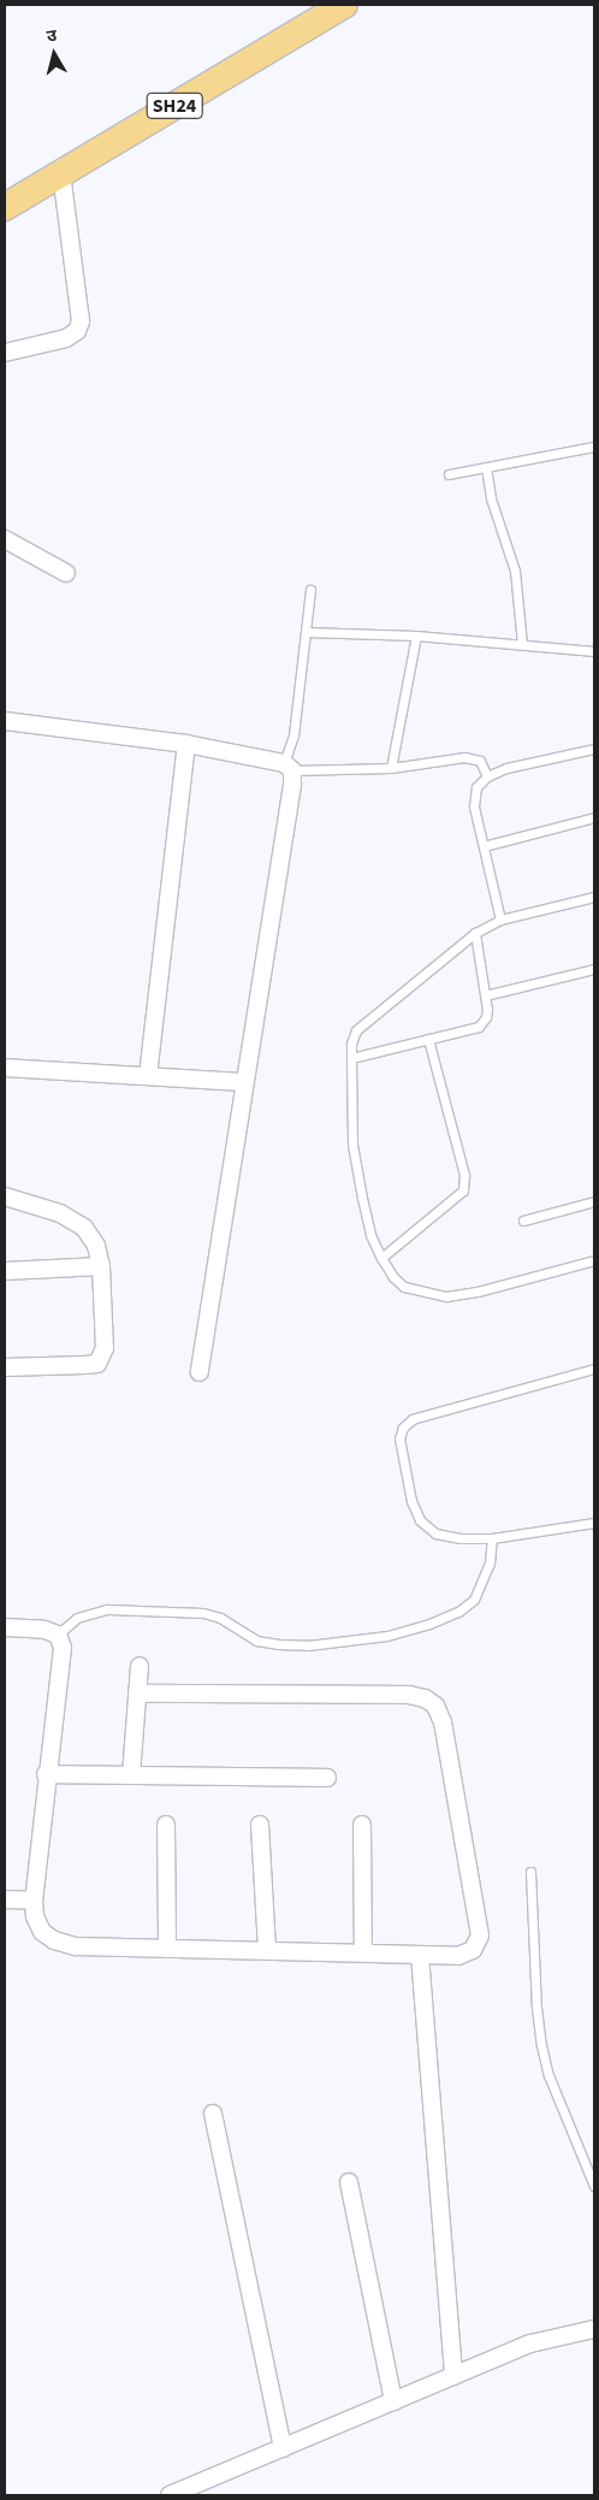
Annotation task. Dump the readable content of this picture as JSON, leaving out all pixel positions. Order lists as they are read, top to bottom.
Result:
{
  "streets": {
    "main road": ["SH24"]
  },
  "north": "top"
}
